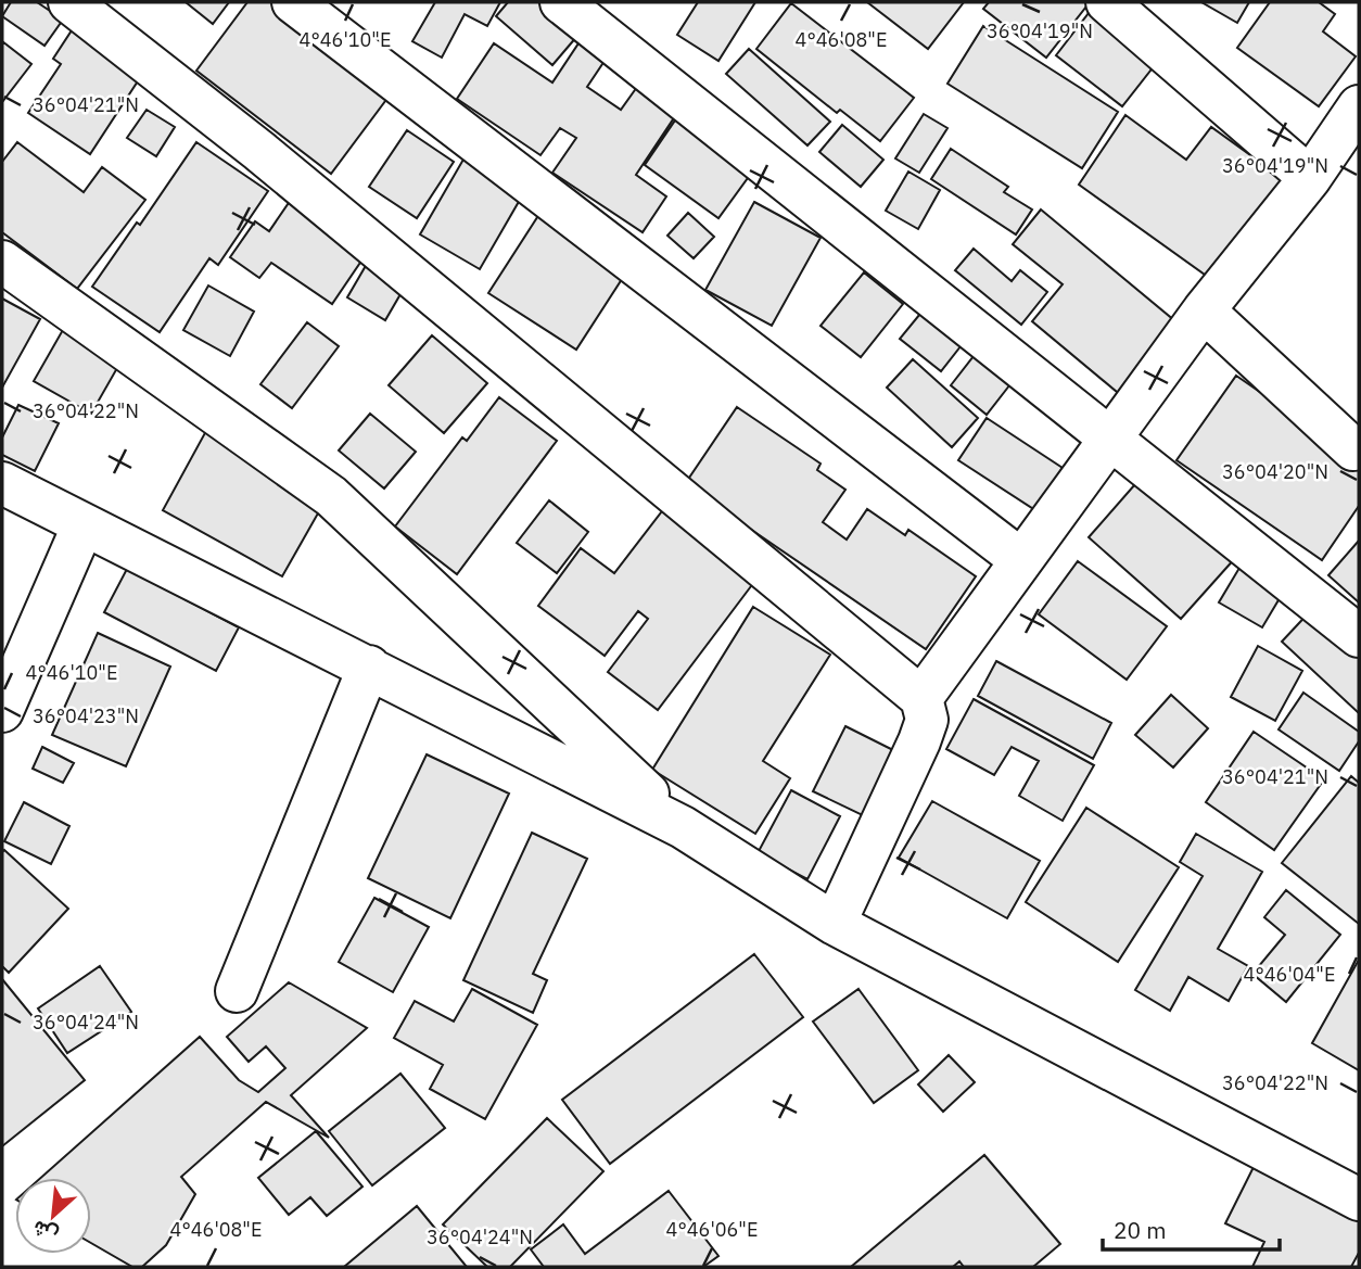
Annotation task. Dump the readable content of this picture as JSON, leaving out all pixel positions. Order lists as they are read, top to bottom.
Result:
{
  "scale_bar": "20 m",
  "north": "bottom left",
  "coordinates": [
    "36°04'19\"N",
    "4°46'10\"E",
    "4°46'08\"E",
    "36°04'21\"N",
    "36°04'22\"N",
    "36°04'20\"N",
    "36°04'23\"N",
    "4°46'04\"E",
    "36°04'24\"N",
    "4°46'06\"E"
  ]
}
